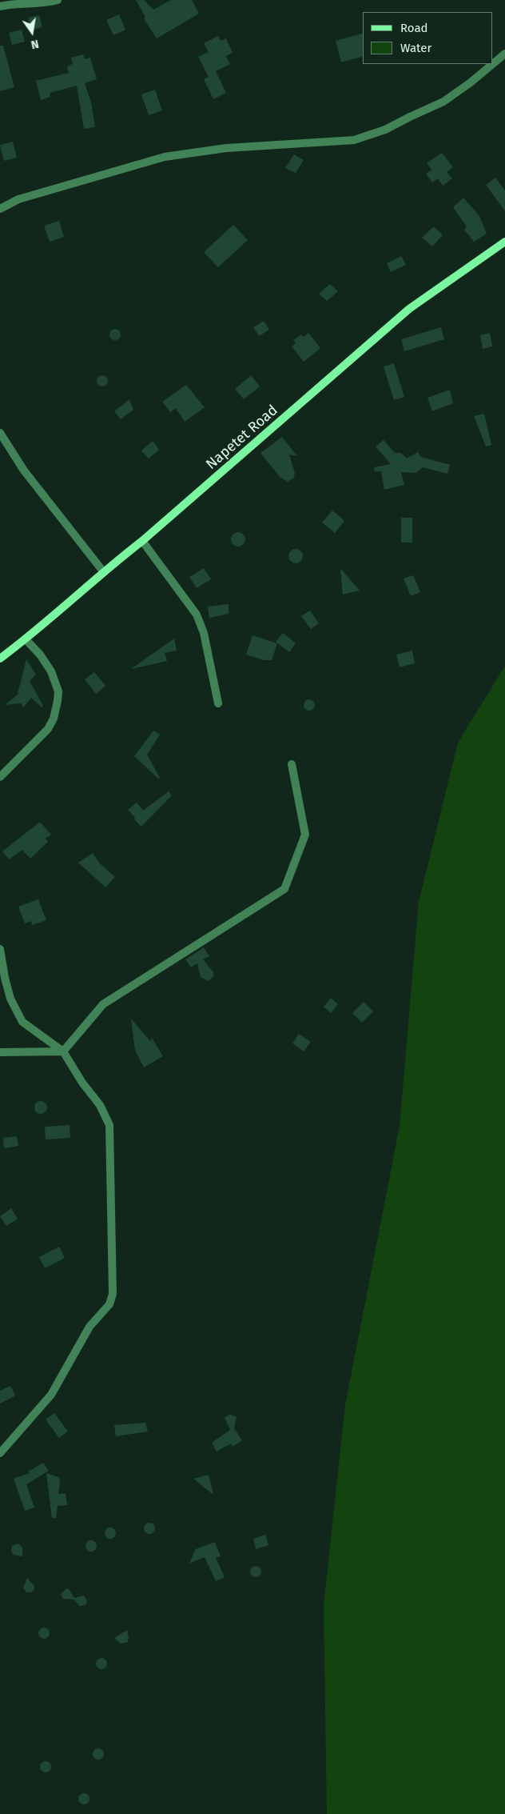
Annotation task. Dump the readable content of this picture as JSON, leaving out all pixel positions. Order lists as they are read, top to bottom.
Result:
{
  "streets": {
    "main road": ["Napetet Road"]
  },
  "legend": ["Road", "Water"],
  "north": "bottom"
}
